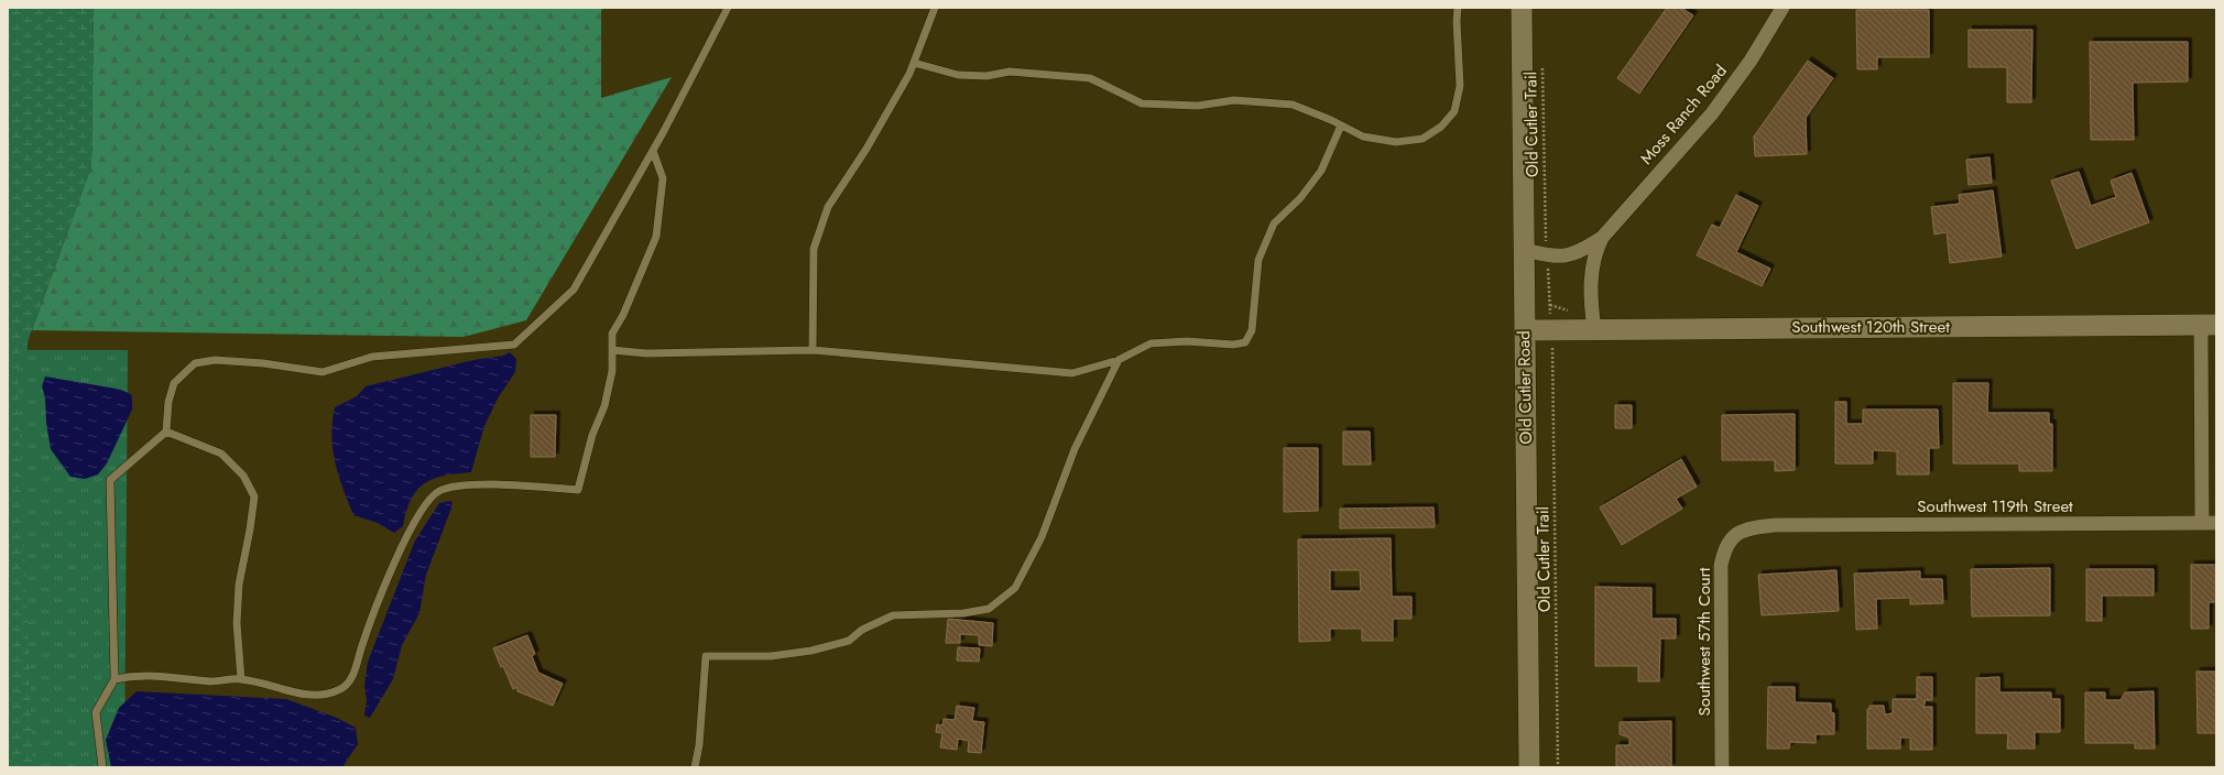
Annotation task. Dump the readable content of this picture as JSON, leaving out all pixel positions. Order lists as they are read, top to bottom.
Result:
{
  "streets": {
    "main road": ["Southwest 120th Street", "Old Cutler Road"],
    "street": ["Moss Ranch Road", "Southwest 119th Street", "Southwest 57th Court"],
    "path": ["Old Cutler Trail"]
  },
  "crossings": [
    ["Moss Ranch Road", "Southwest 120th Street"],
    ["Moss Ranch Road", "Old Cutler Road"],
    ["Southwest 120th Street", "Old Cutler Road"],
    ["Southwest 119th Street", "Southwest 57th Court"]
  ]
}
